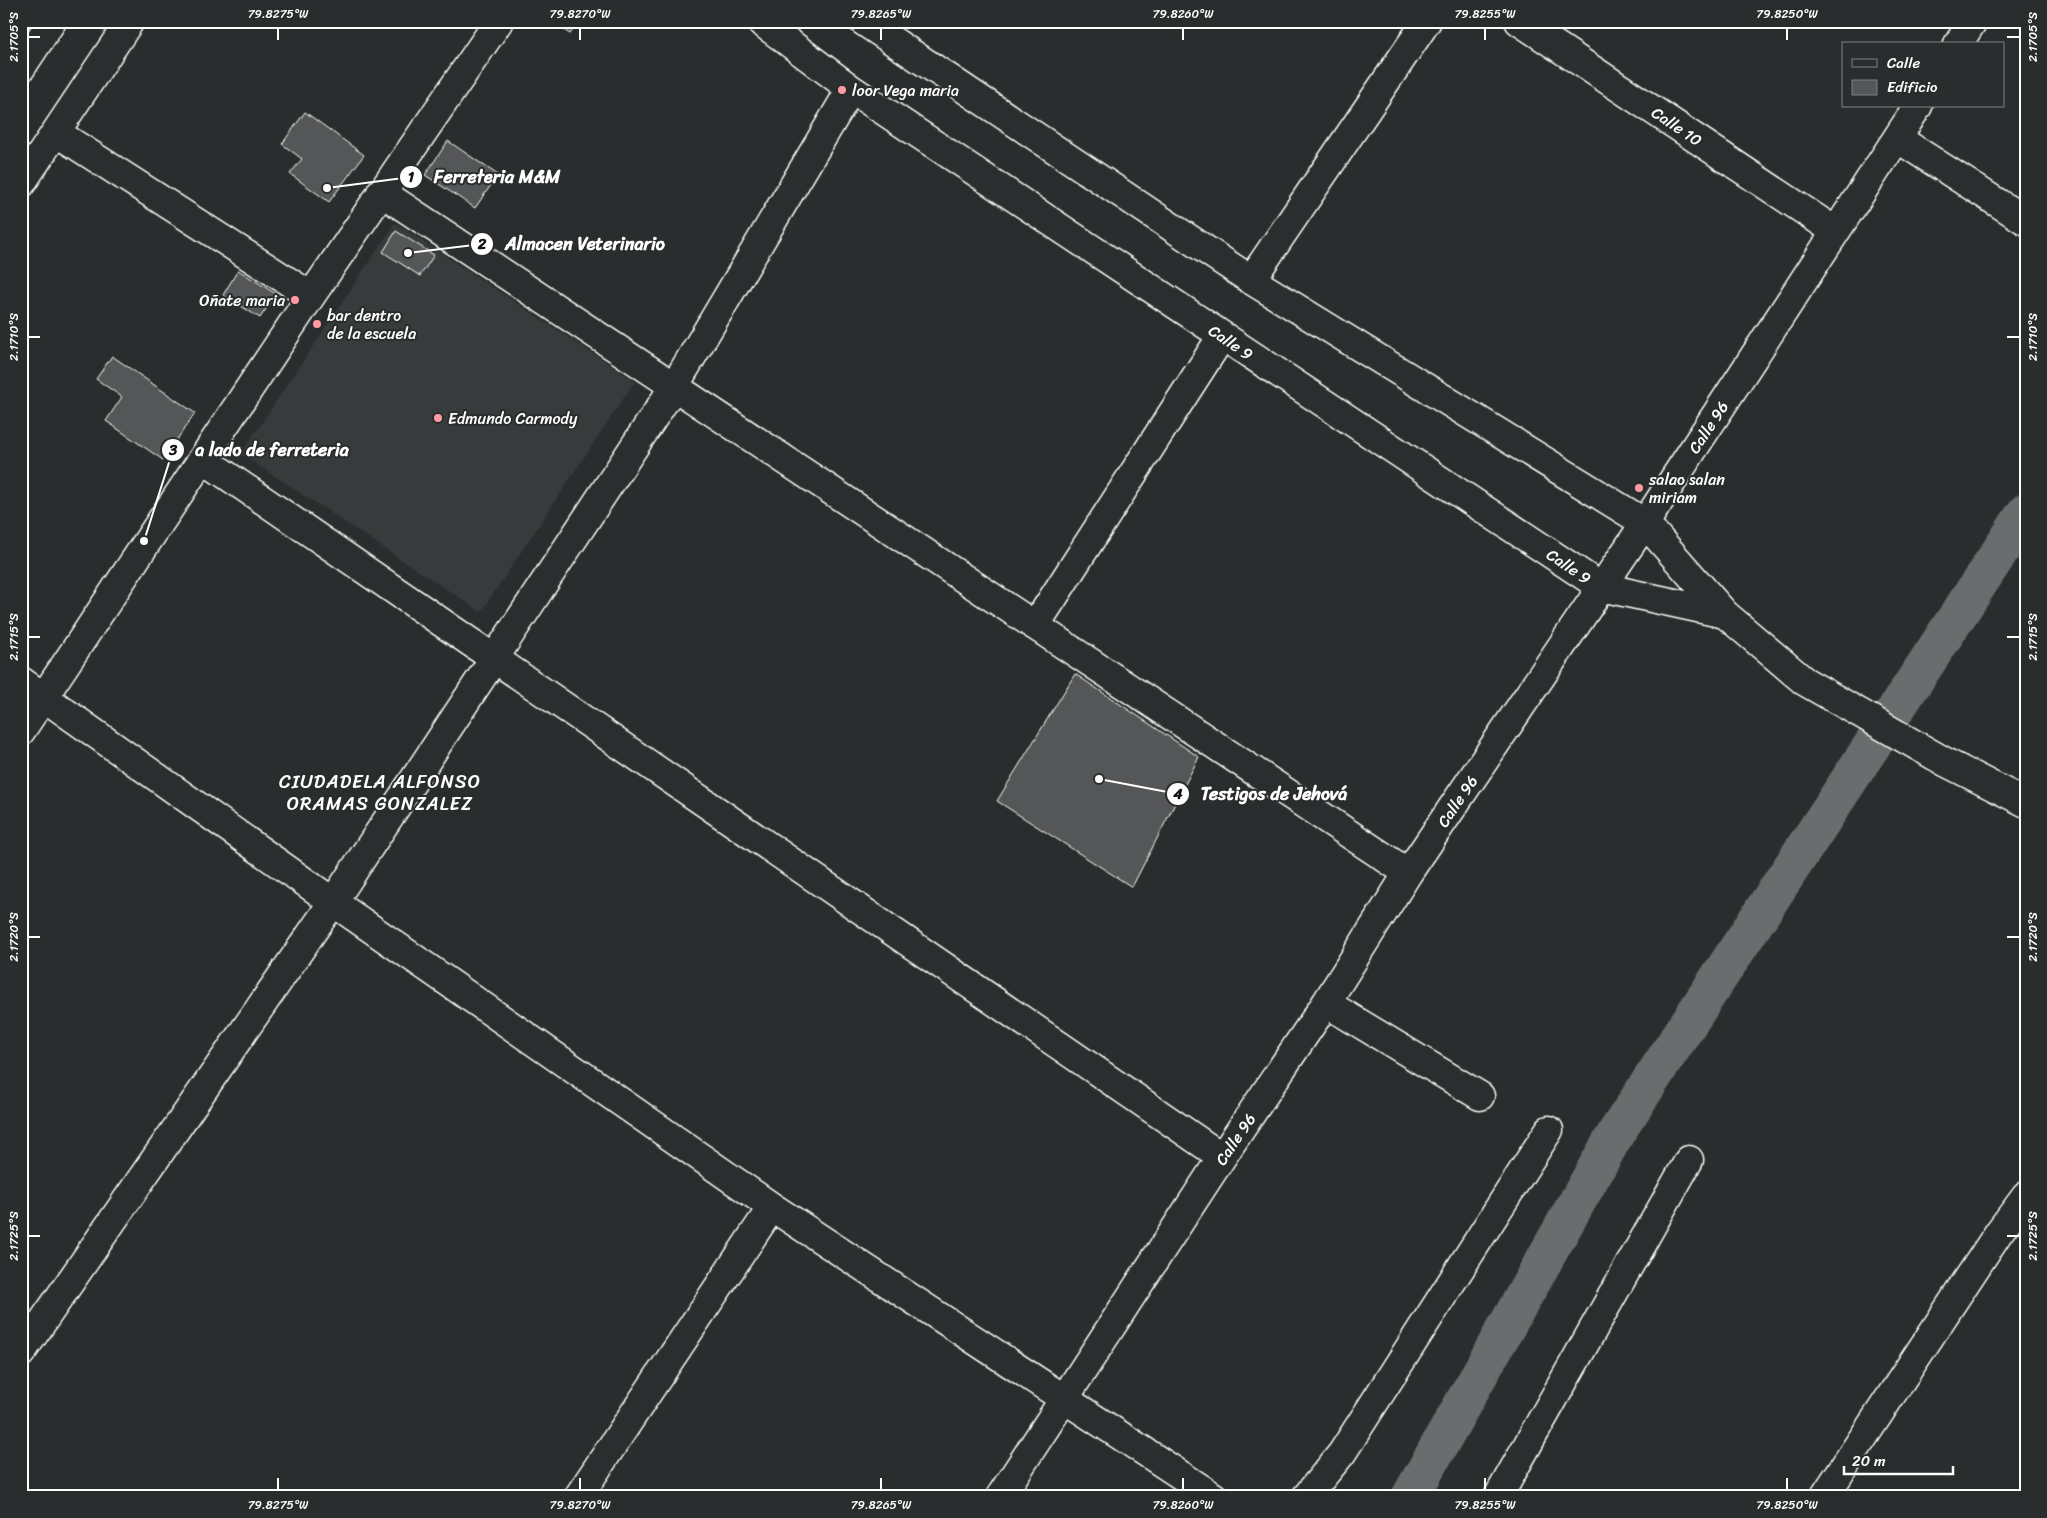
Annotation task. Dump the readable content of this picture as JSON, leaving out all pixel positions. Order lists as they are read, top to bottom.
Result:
{
  "streets": {
    "street": ["Calle 10", "Calle 9", "Calle 96"]
  },
  "crossings": [
    ["Calle 10", "Calle 96"],
    ["Calle 9", "Calle 96"]
  ],
  "districts": ["CIUDADELA ALFONSO ORAMAS GONZALEZ"],
  "places": [
    "loor Vega maria",
    "Ferreteria M&M",
    "Almacen Veterinario",
    "Oñate maria",
    "bar dentro de la escuela",
    "Edmundo Carmody",
    "salao salan miriam",
    "a lado de ferreteria",
    "Testigos de Jehová"
  ],
  "legend": ["Calle", "Edificio"],
  "scale_bar": "20 m",
  "coordinates": [
    "79.8275°W",
    "79.8270°W",
    "79.8265°W",
    "79.8260°W",
    "79.8255°W",
    "79.8250°W",
    "2.1705°S",
    "2.1710°S",
    "2.1715°S",
    "2.1720°S",
    "2.1725°S"
  ]
}
